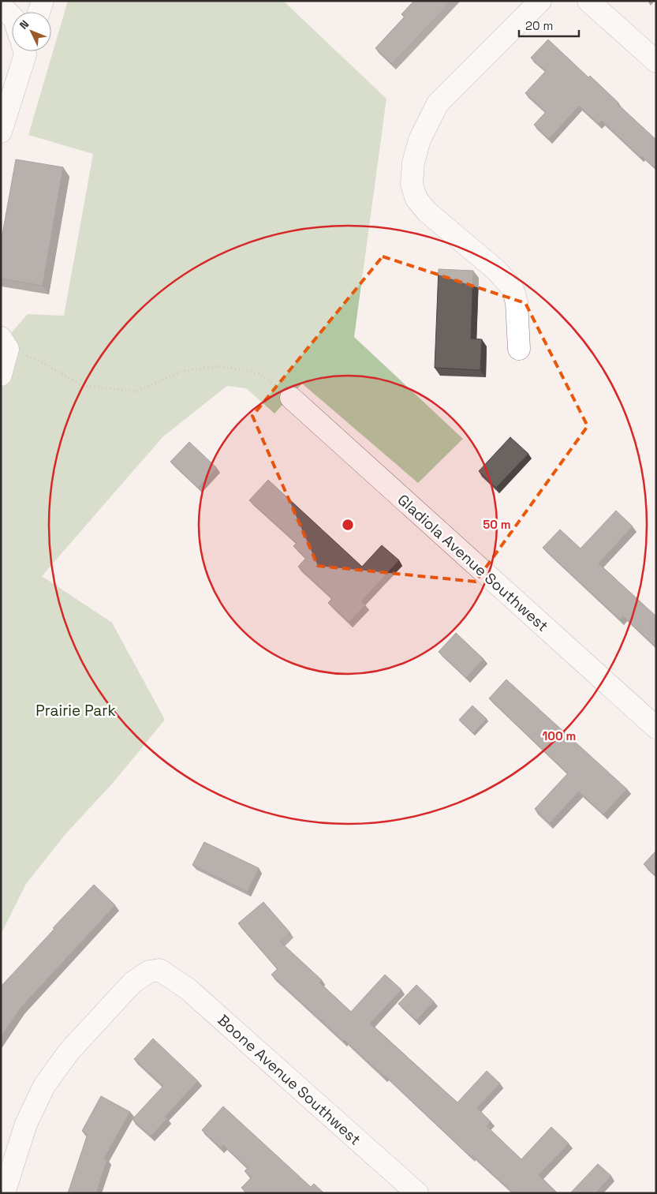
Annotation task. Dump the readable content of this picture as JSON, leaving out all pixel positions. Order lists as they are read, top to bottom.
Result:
{
  "streets": {
    "street": ["Gladiola Avenue Southwest", "Boone Avenue Southwest"]
  },
  "parks": ["Prairie Park"],
  "scale_bar": "20 m",
  "north": "top left",
  "rings": ["50 m", "100 m"]
}
